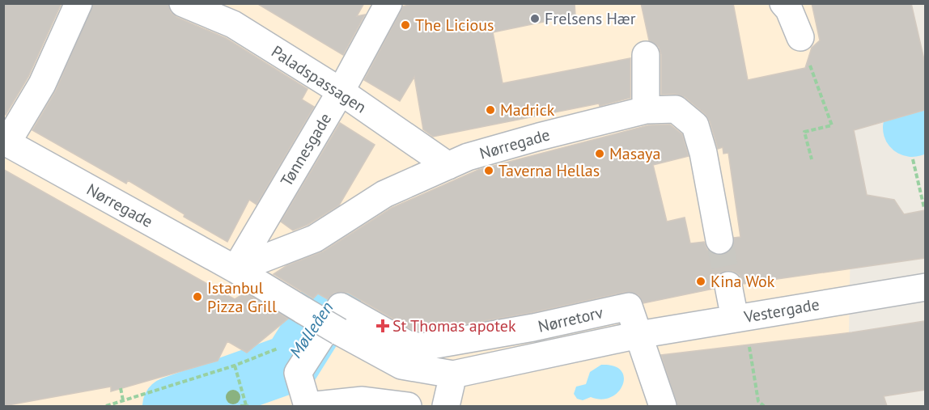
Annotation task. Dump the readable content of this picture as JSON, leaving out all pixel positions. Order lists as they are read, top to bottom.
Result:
{
  "streets": {
    "street": [
      "Paladspassagen",
      "Nørregade",
      "Tønnesgade",
      "Vestergade",
      "Nørretorv"
    ]
  },
  "crossings": [
    ["Paladspassagen", "Nørregade"],
    ["Paladspassagen", "Tønnesgade"],
    ["Nørregade", "Tønnesgade"],
    ["Nørregade", "Nørretorv"],
    ["Vestergade", "Nørretorv"]
  ],
  "water": ["Mølleåen"],
  "places": {
    "other": [
      "Frelsens Hær",
      "The Licious",
      "Madrick",
      "Masaya",
      "Taverna Hellas",
      "Kina Wok",
      "Istanbul Pizza Grill"
    ],
    "health": ["St Thomas apotek"]
  }
}
